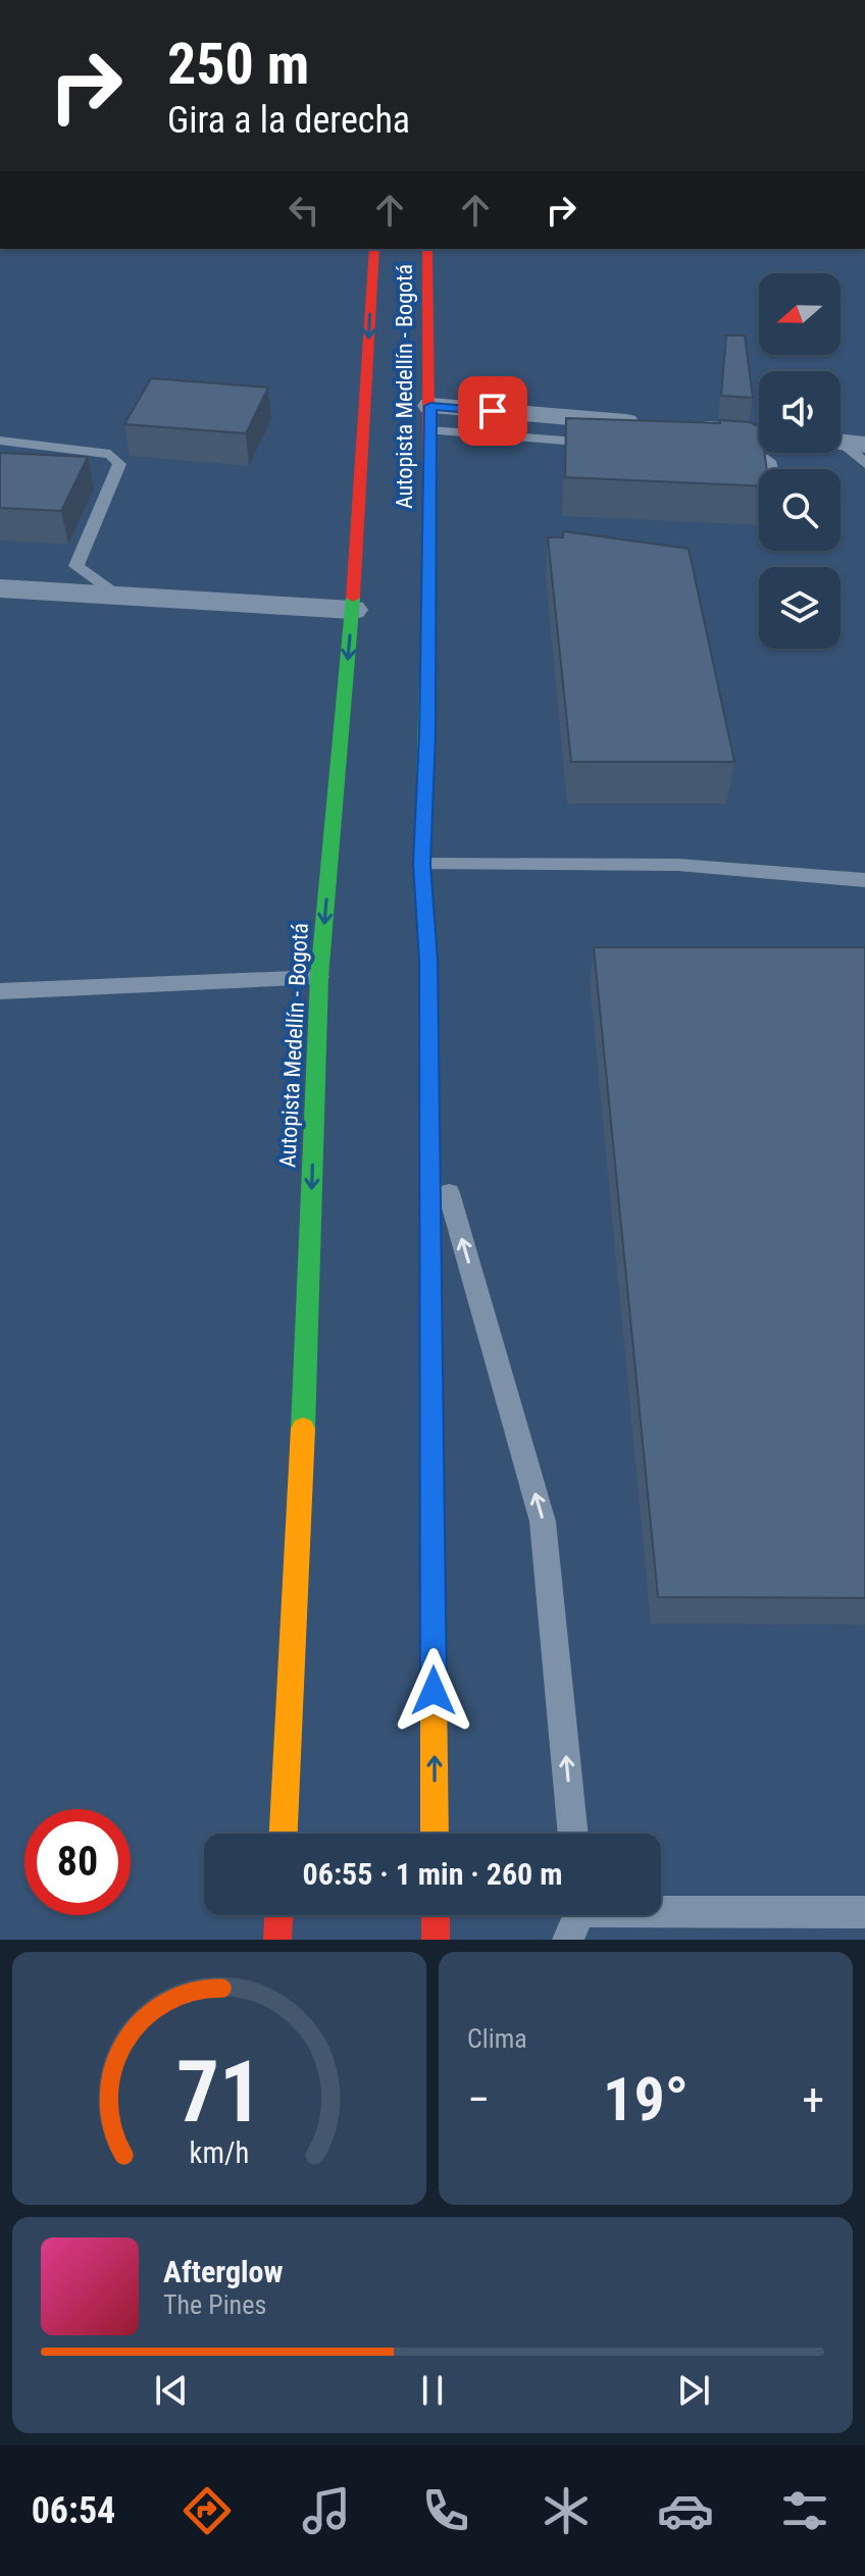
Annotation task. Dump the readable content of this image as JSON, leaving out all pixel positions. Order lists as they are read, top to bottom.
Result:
{
  "streets": {
    "highway": ["Autopista Medellín - Bogotá"]
  },
  "north": "left",
  "page": {
    "turn": ["250 m", "Gira a la derecha"],
    "limit": "80",
    "trip": "06:55 · 1 min · 260 m",
    "tile": "Clima",
    "heat": ["−", "19°", "+"],
    "song": ["Afterglow", "The Pines"],
    "tabs": "06:54",
    "gauge": ["71", "km/h"]
  }
}
